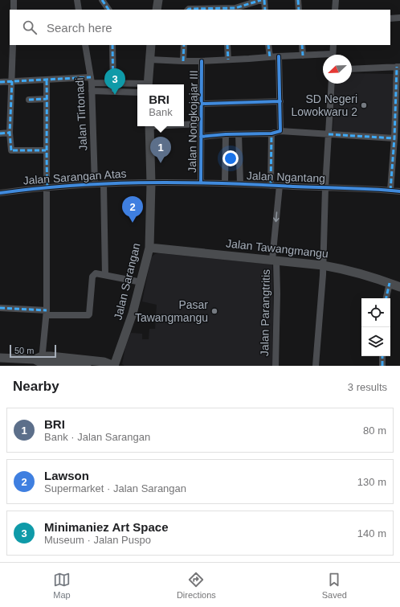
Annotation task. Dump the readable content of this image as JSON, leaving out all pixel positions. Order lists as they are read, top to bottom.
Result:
{
  "streets": {
    "main road": ["Jalan Tawangmangu", "Jalan Sarangan"],
    "street": [
      "Jalan Tirtonadi",
      "Jalan Nongkojajar III",
      "Jalan Sarangan Atas",
      "Jalan Ngantang",
      "Jalan Parangtritis"
    ]
  },
  "crossings": [
    ["Jalan Tirtonadi", "Jalan Sarangan Atas"],
    ["Jalan Nongkojajar III", "Jalan Ngantang"],
    ["Jalan Sarangan Atas", "Jalan Ngantang"],
    ["Jalan Sarangan Atas", "Jalan Sarangan"],
    ["Jalan Ngantang", "Jalan Sarangan"],
    ["Jalan Ngantang", "Jalan Parangtritis"],
    ["Jalan Tawangmangu", "Jalan Sarangan"],
    ["Jalan Tawangmangu", "Jalan Parangtritis"]
  ],
  "places": ["SD Negeri Lowokwaru 2", "Pasar Tawangmangu"],
  "scale_bar": "50 m",
  "north": "bottom left",
  "page": {
    "search": "Search here",
    "pins": ["3", "1", "2"],
    "popup": ["BRI", "Bank"],
    "scale": "50 m",
    "heading": ["Nearby", "3 results"],
    "list": [
      {
        "mark": "1",
        "name": "BRI",
        "note": "Bank · Jalan Sarangan",
        "value": "80 m"
      },
      {
        "mark": "2",
        "name": "Lawson",
        "note": "Supermarket · Jalan Sarangan",
        "value": "130 m"
      },
      {
        "mark": "3",
        "name": "Minimaniez Art Space",
        "note": "Museum · Jalan Puspo",
        "value": "140 m"
      }
    ],
    "nav": ["Map", "Directions", "Saved"]
  }
}
